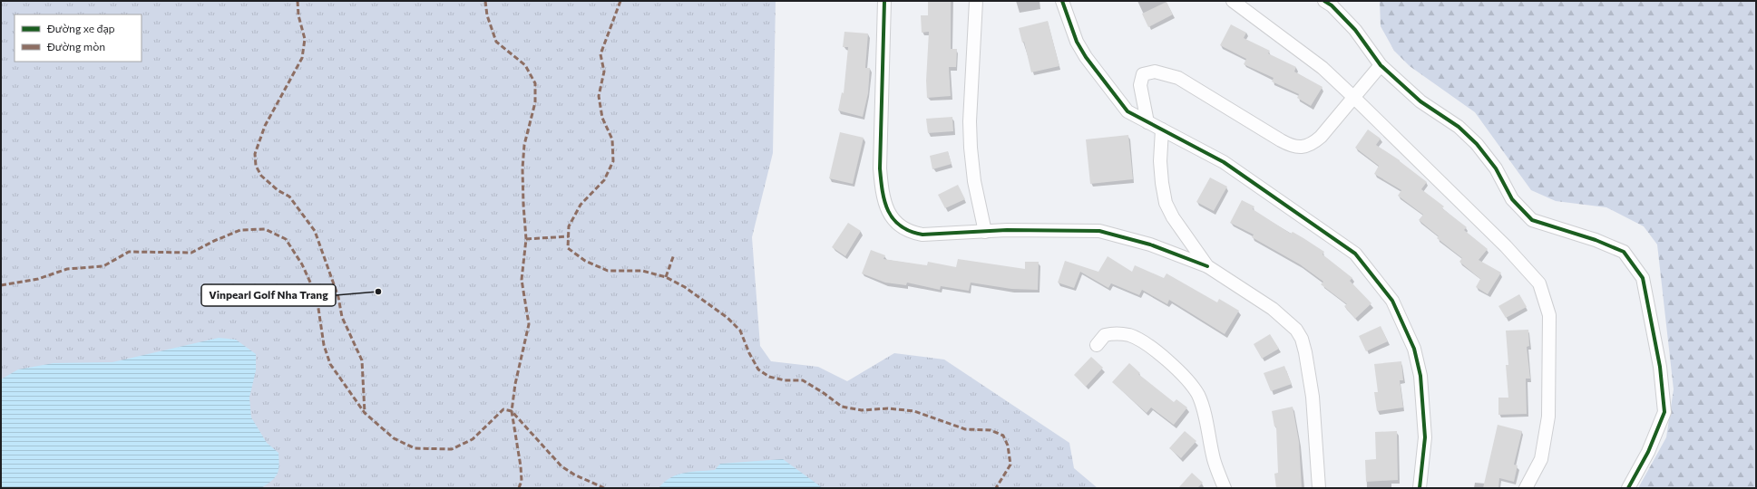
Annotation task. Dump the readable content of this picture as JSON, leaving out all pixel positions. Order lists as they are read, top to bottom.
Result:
{
  "places": ["Vinpearl Golf Nha Trang"],
  "legend": ["Đường xe đạp", "Đường mòn"]
}
